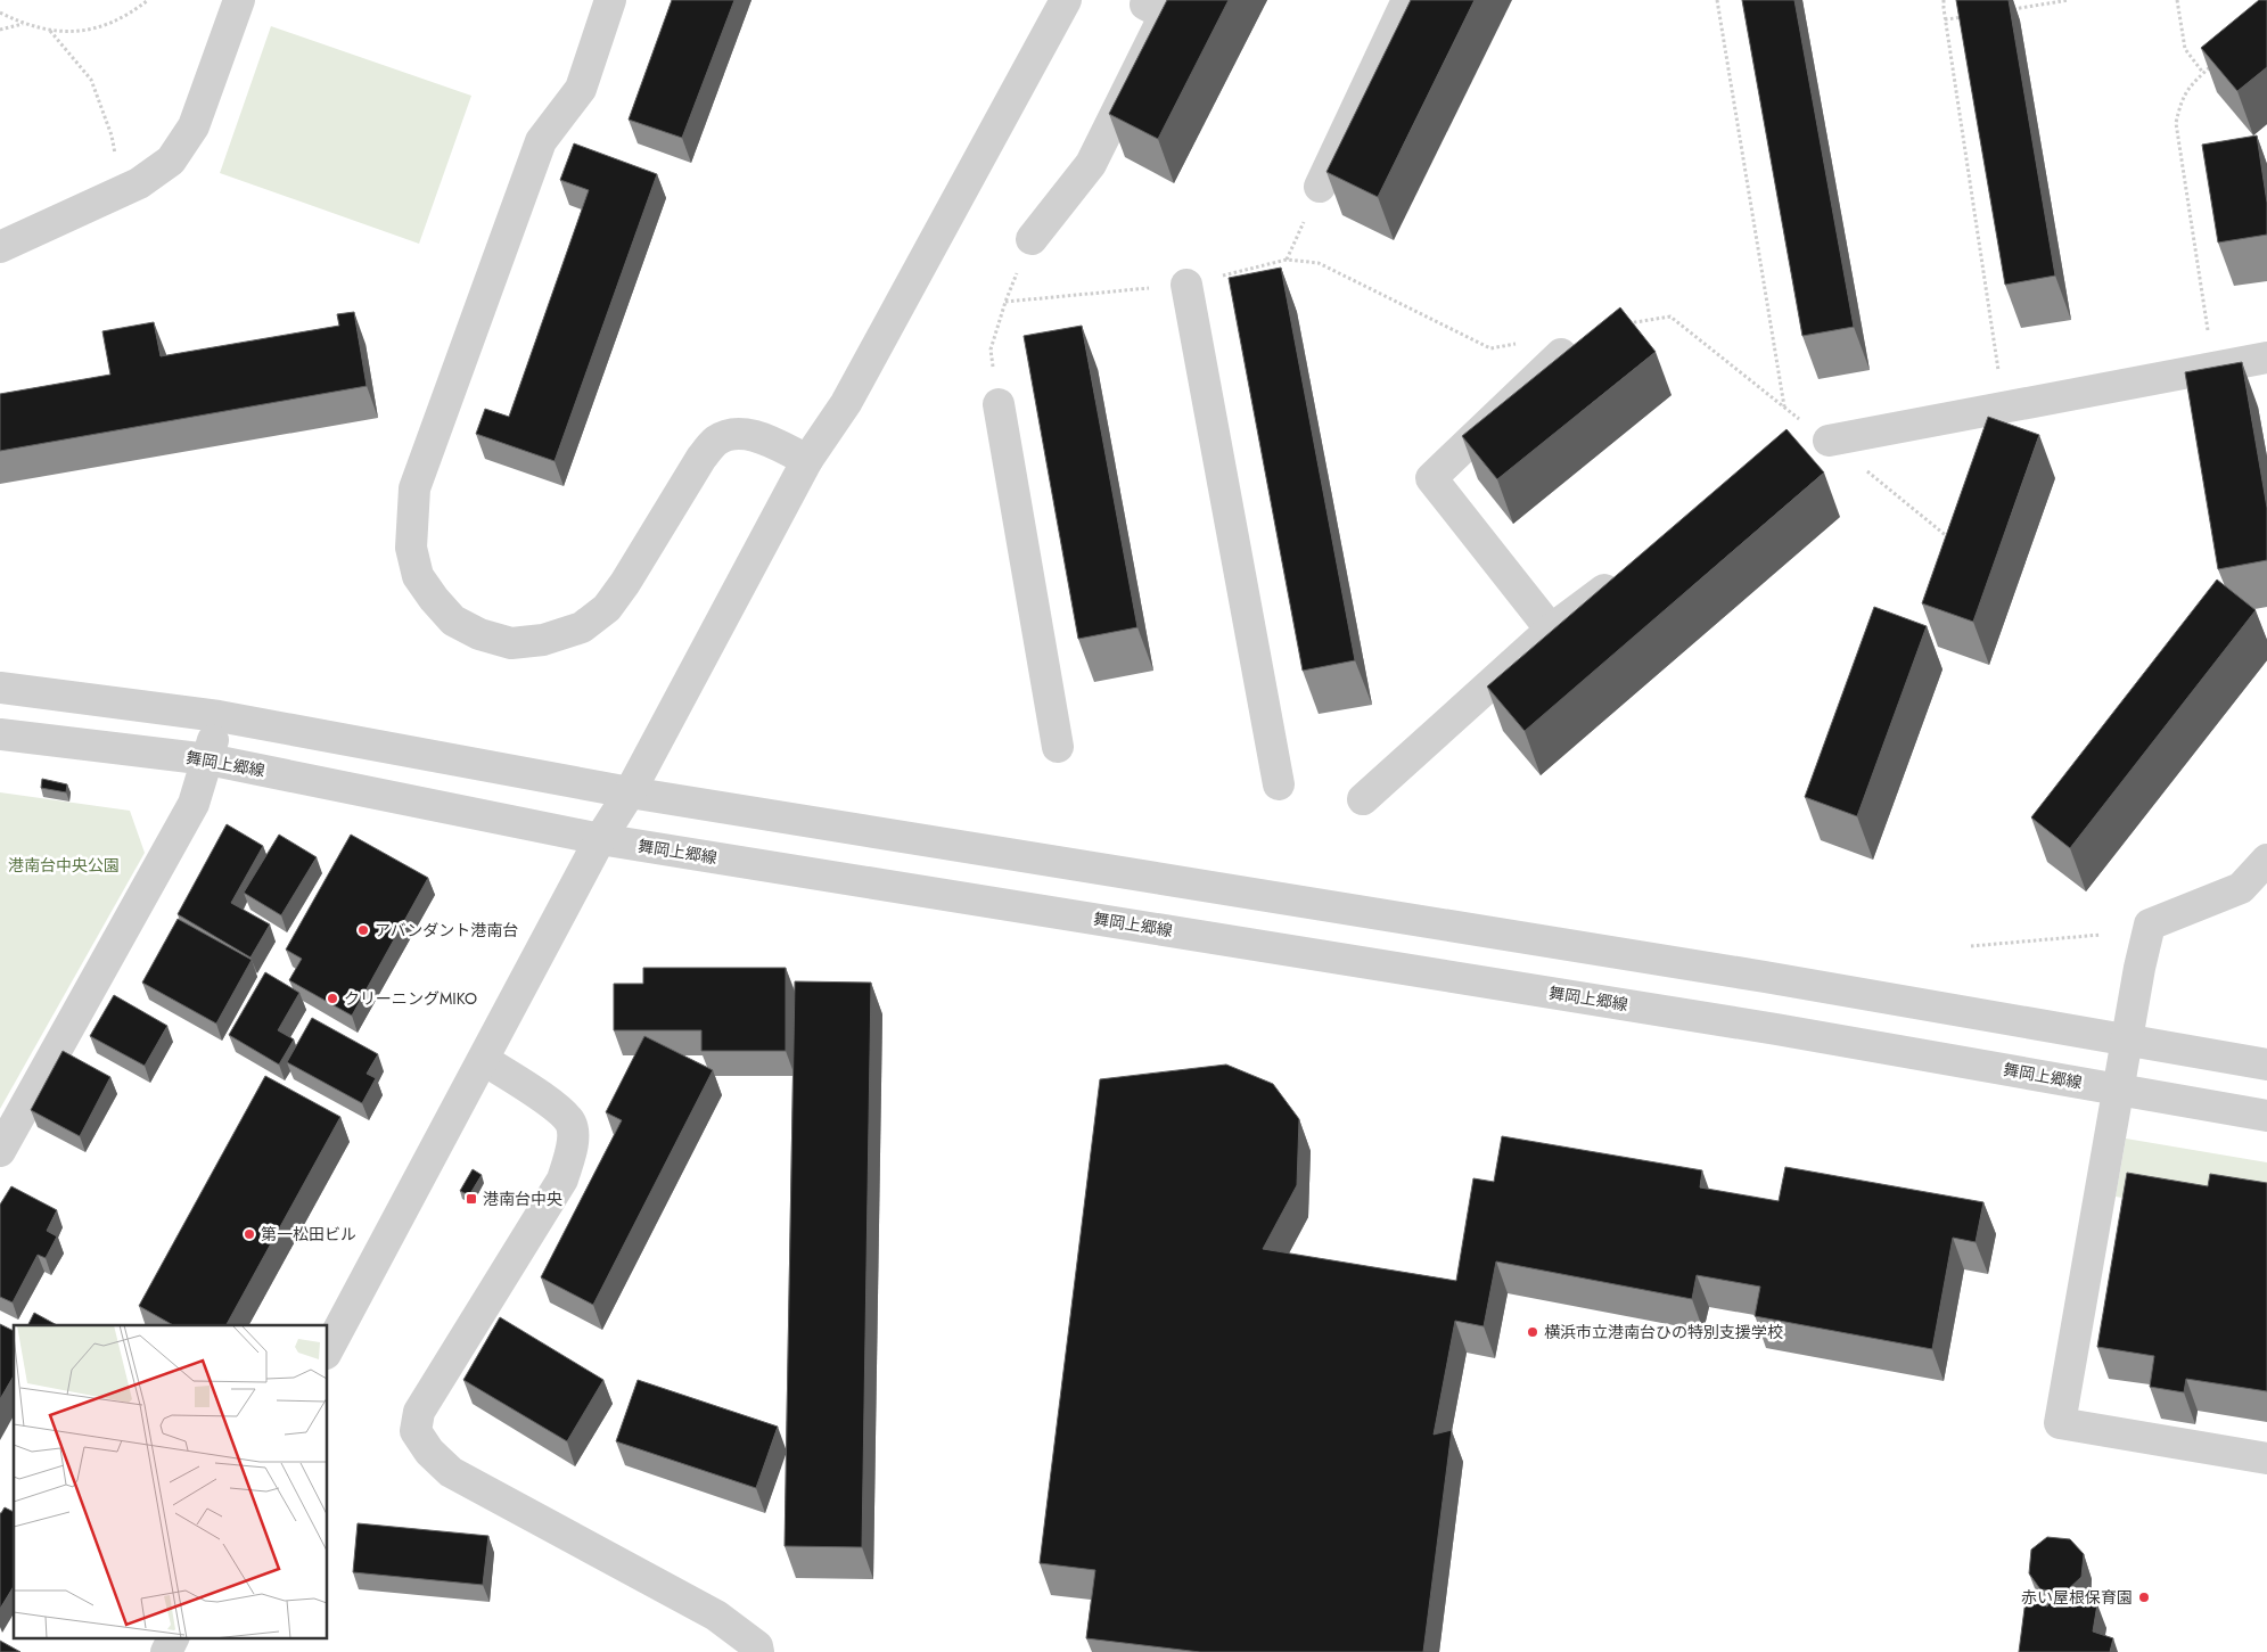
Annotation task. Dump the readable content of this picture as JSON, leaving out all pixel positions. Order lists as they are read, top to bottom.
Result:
{
  "streets": {
    "street": ["舞岡上郷線"]
  },
  "parks": ["港南台中央公園"],
  "places": {
    "other": [
      "アバンダント港南台",
      "クリーニングMIKO",
      "第一松田ビル",
      "横浜市立港南台ひの特別支援学校",
      "赤い屋根保育園"
    ],
    "transit": ["港南台中央"]
  }
}
